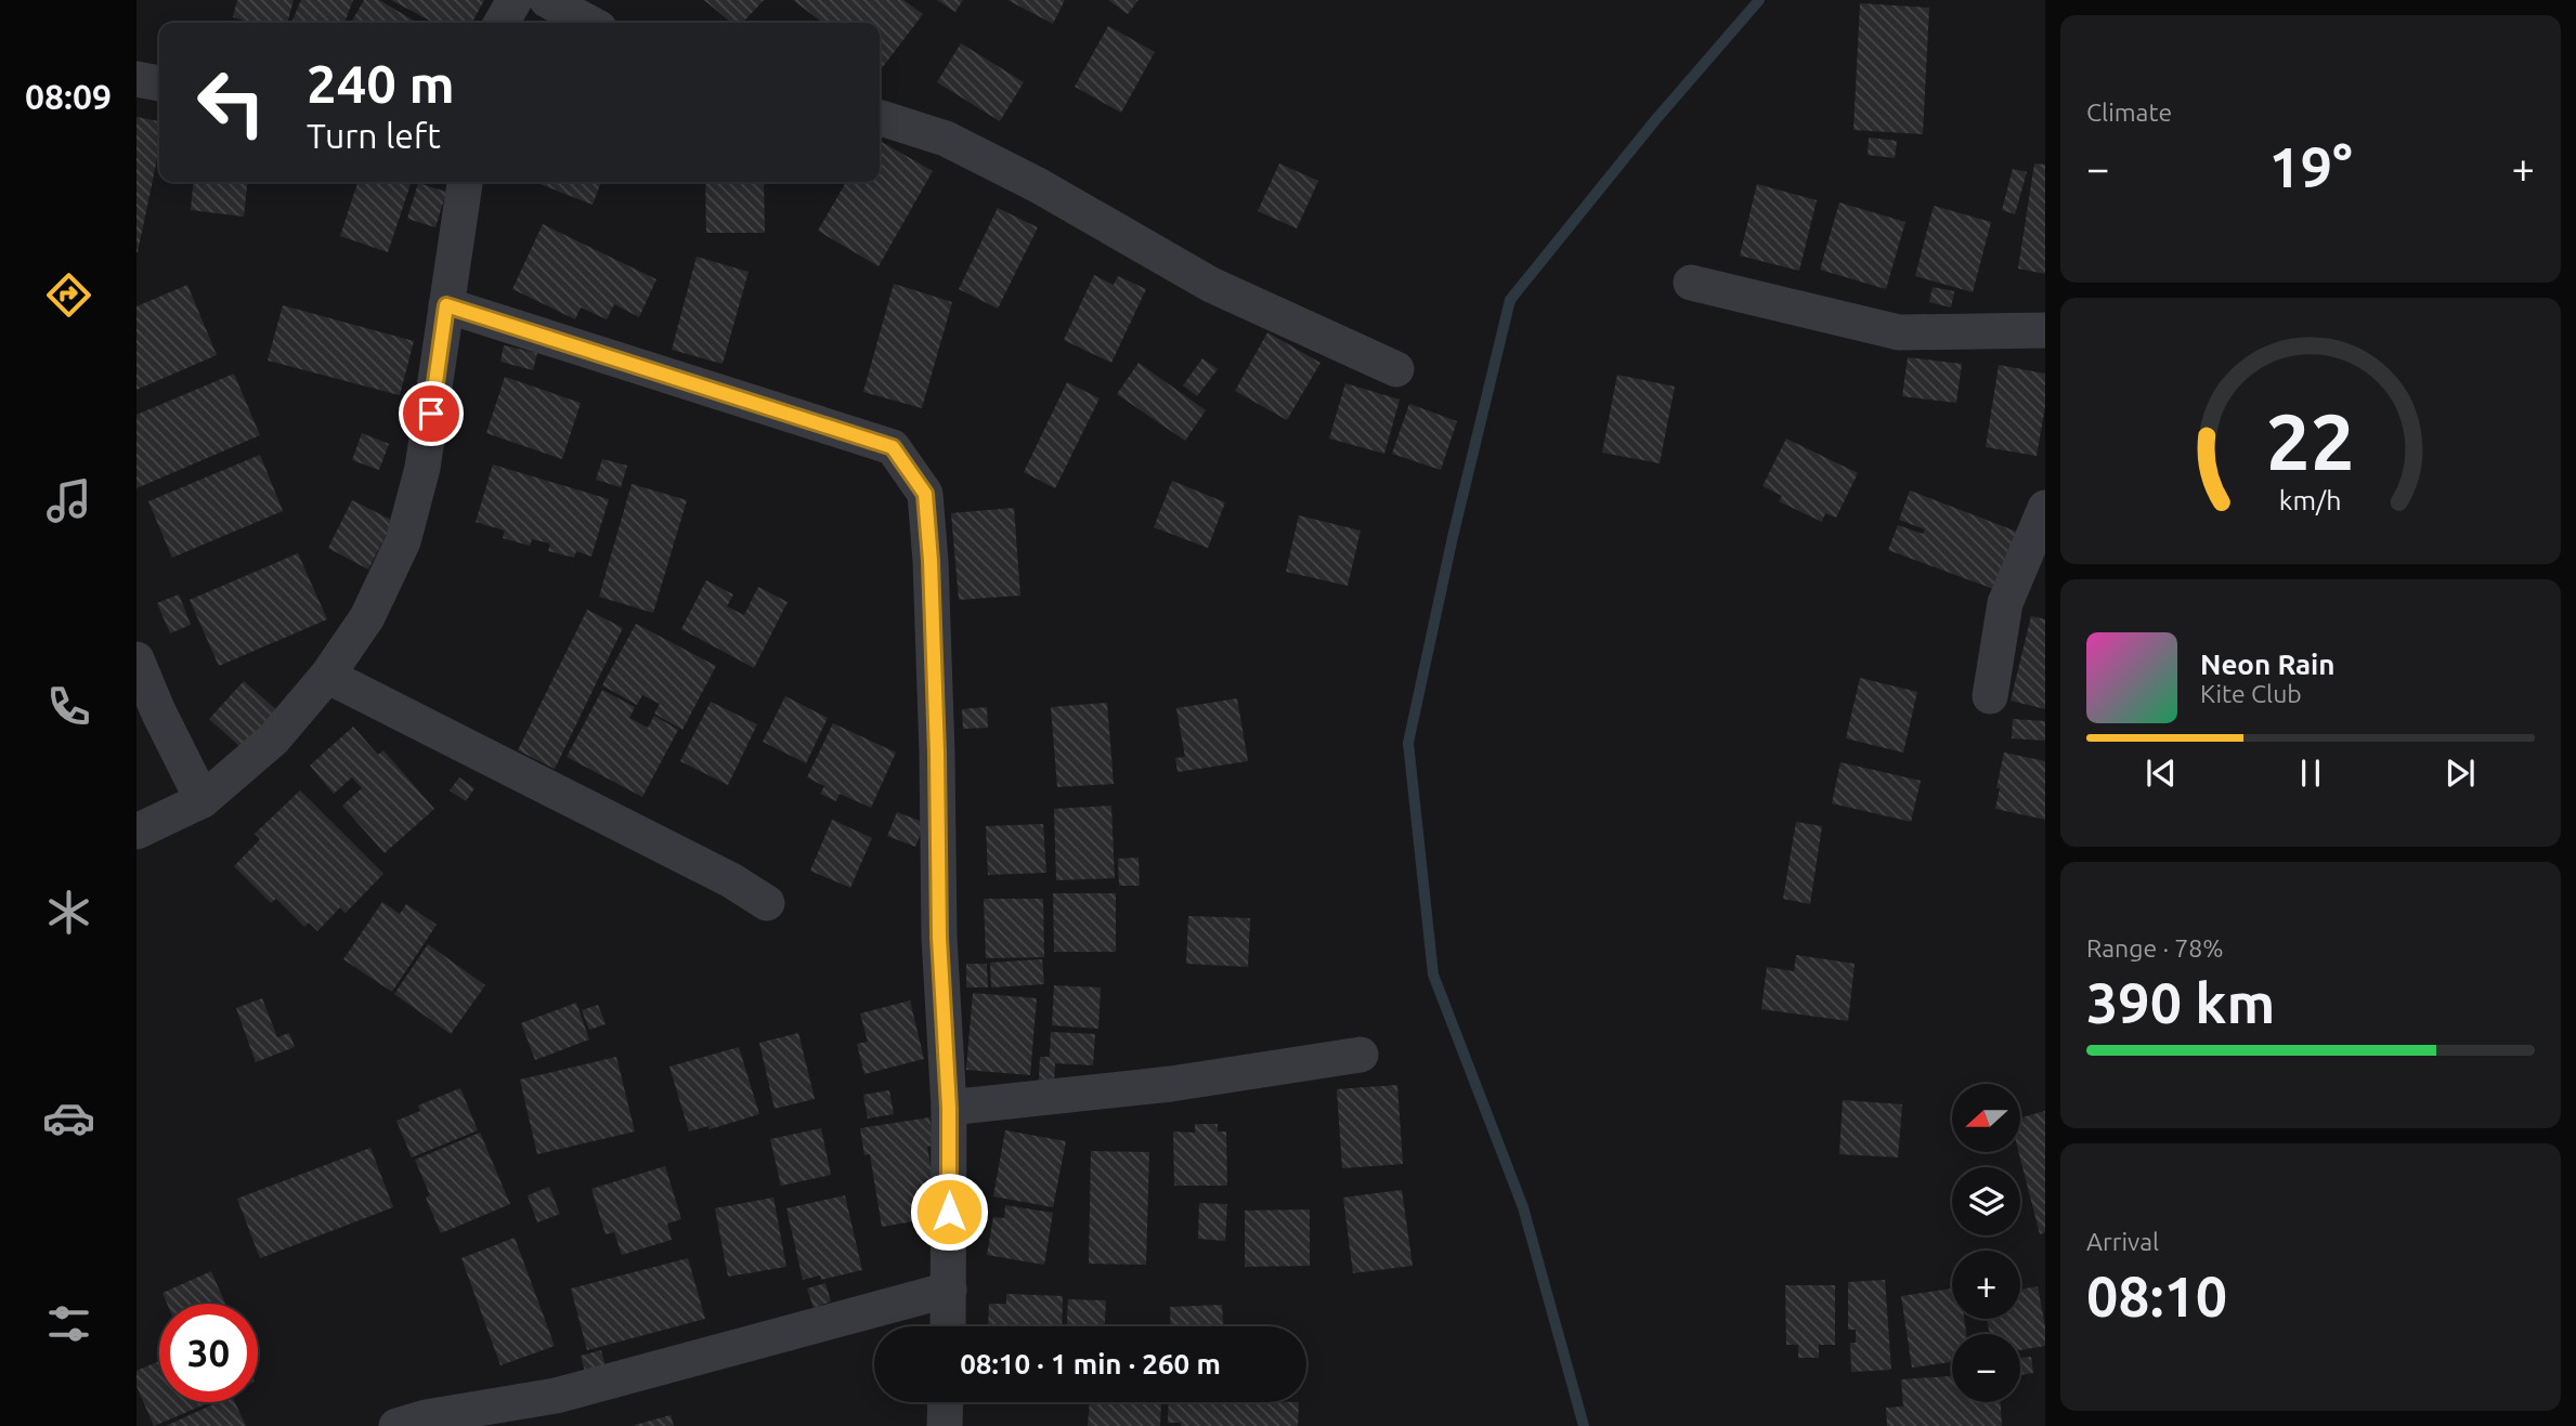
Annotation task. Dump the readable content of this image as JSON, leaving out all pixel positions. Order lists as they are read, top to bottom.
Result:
{
  "north": "left",
  "page": {
    "tabs": "08:09",
    "tile": [
      "Climate",
      ["Range · 78%", "390 km"],
      ["Arrival", "08:10"]
    ],
    "turn": ["240 m", "Turn left"],
    "heat": ["−", "19°", "+"],
    "song": ["Neon Rain", "Kite Club"],
    "map_buttons": ["+", "−"],
    "limit": "30",
    "trip": "08:10 · 1 min · 260 m",
    "gauge": ["22", "km/h"]
  }
}
